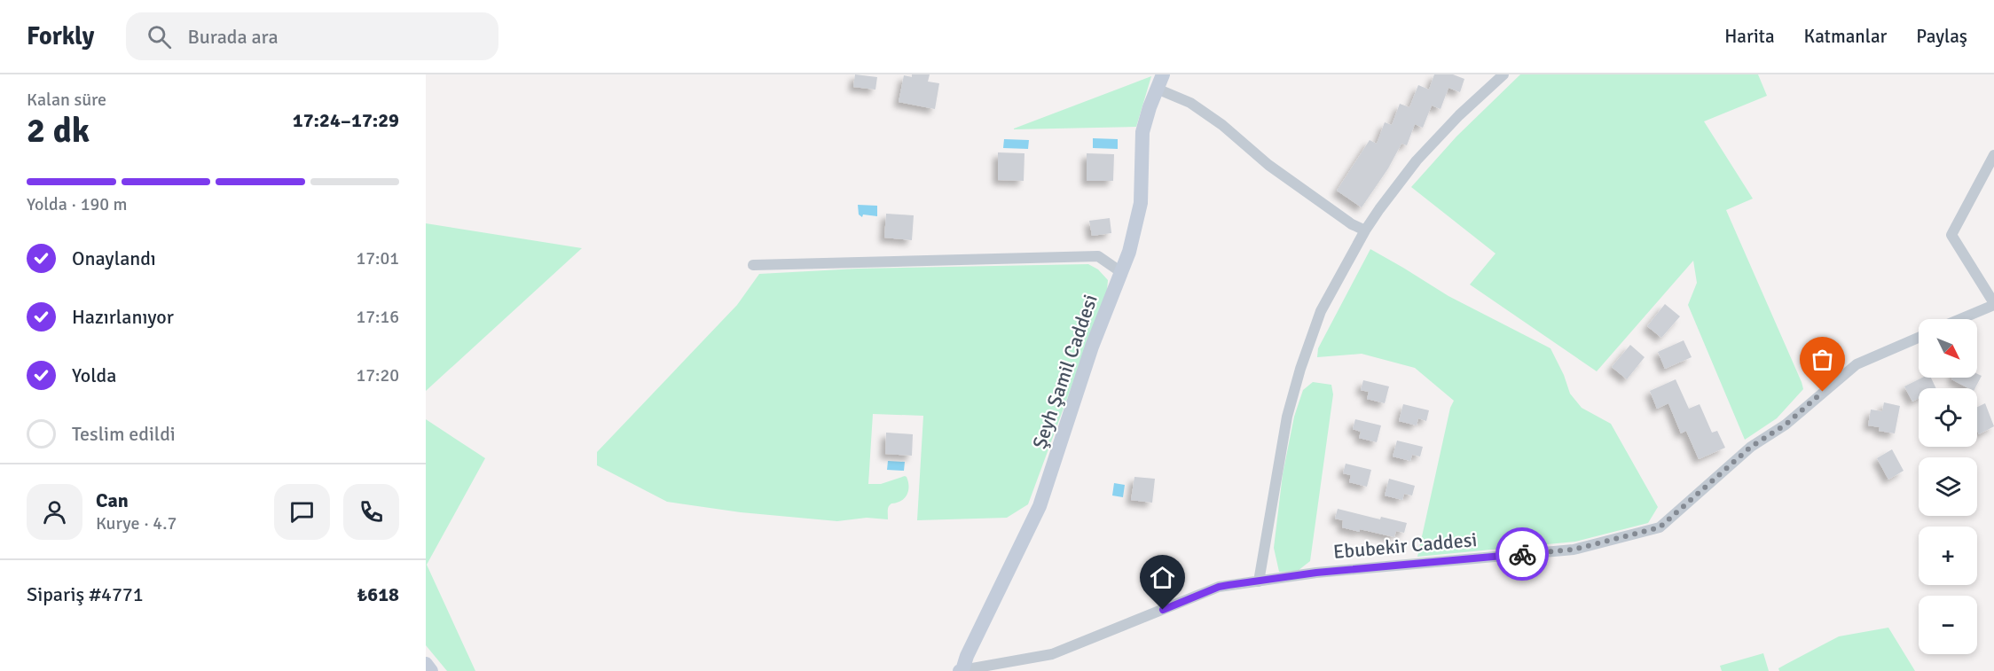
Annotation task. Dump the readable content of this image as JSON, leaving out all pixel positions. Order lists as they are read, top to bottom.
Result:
{
  "streets": {
    "street": ["Şeyh Şamil Caddesi", "Ebubekir Caddesi"]
  },
  "crossings": [
    ["Şeyh Şamil Caddesi", "Ebubekir Caddesi"]
  ],
  "north": "bottom right",
  "page": {
    "header": "Forkly",
    "search": "Burada ara",
    "nav": ["Harita", "Katmanlar", "Paylaş"],
    "heading": ["2 dk", "Kalan süre", "17:24–17:29"],
    "panel": [
      "Can",
      "Kurye · 4.7",
      "Sipariş #4771",
      "₺618"
    ],
    "bar": "Yolda · 190 m",
    "list": [
      ["Onaylandı", "17:01"],
      ["Hazırlanıyor", "17:16"],
      ["Yolda", "17:20"],
      "Teslim edildi"
    ],
    "map_buttons": ["+", "−"]
  }
}
